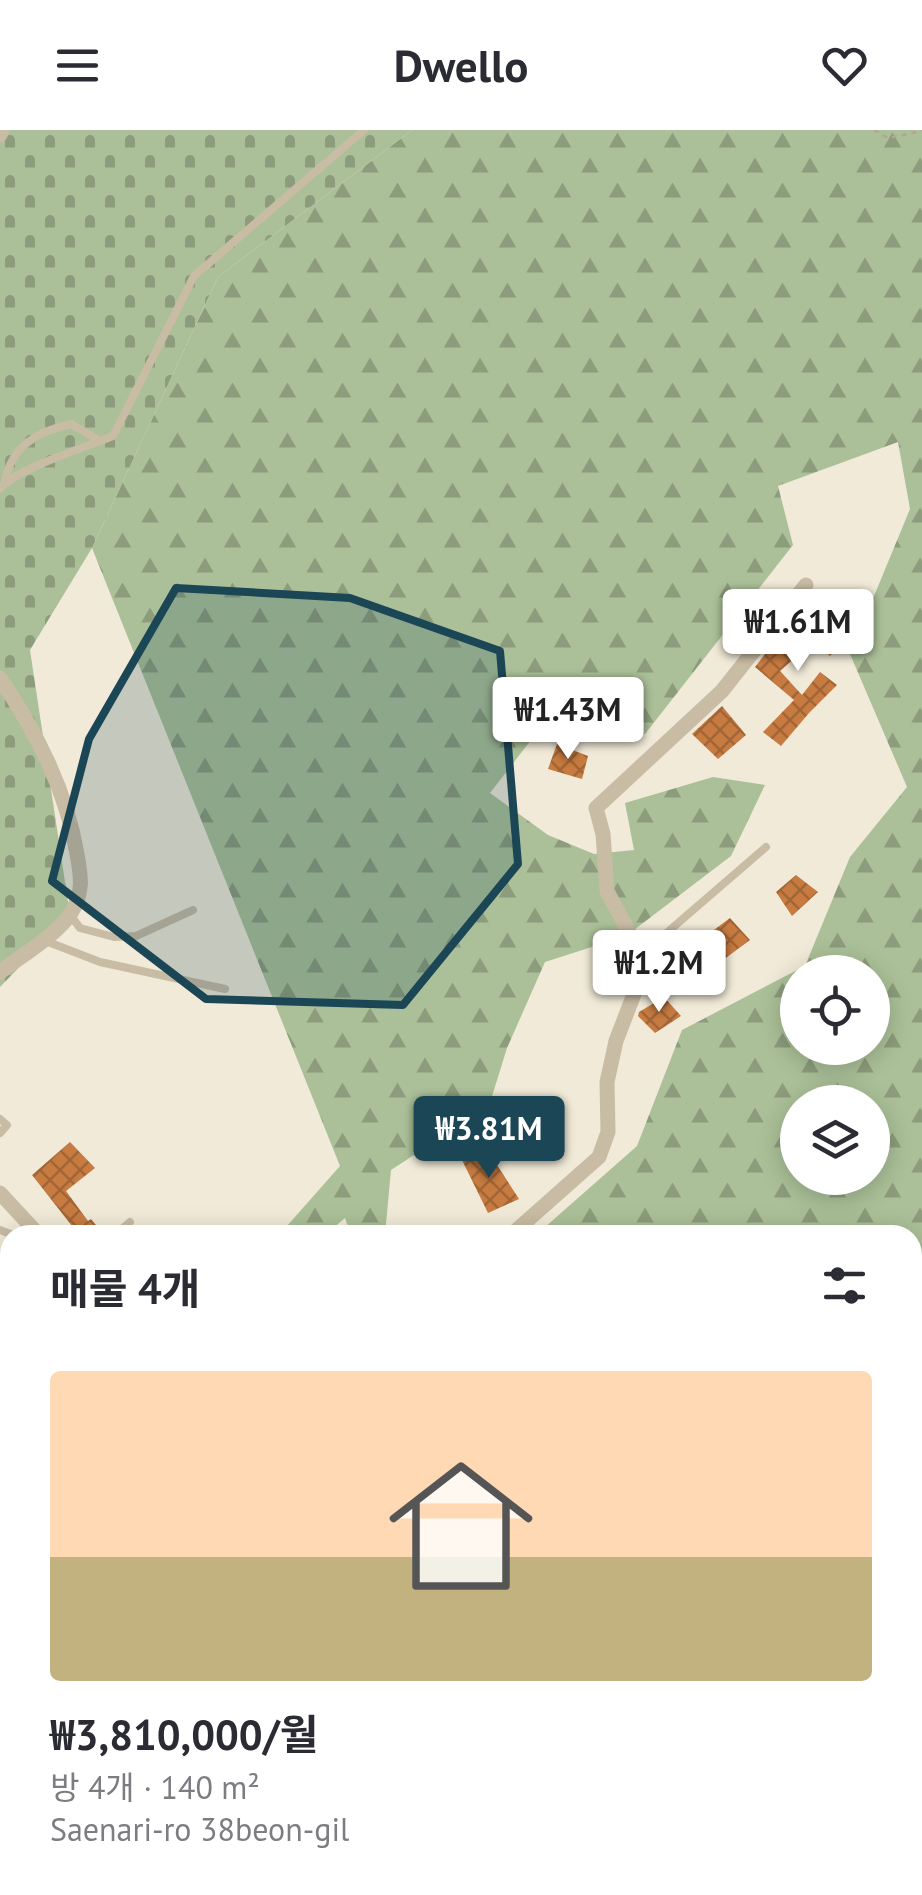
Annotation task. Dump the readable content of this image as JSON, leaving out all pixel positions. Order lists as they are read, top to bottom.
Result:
{
  "page": {
    "header": "Dwello",
    "price": [
      "₩1.61M",
      "₩1.43M",
      "₩1.2M",
      "₩3.81M"
    ],
    "heading": "매물 4개",
    "list": [
      {
        "name": "₩3,810,000/월",
        "note": "방 4개 · 140 m² · Saenari-ro 38beon-gil"
      }
    ]
  }
}
